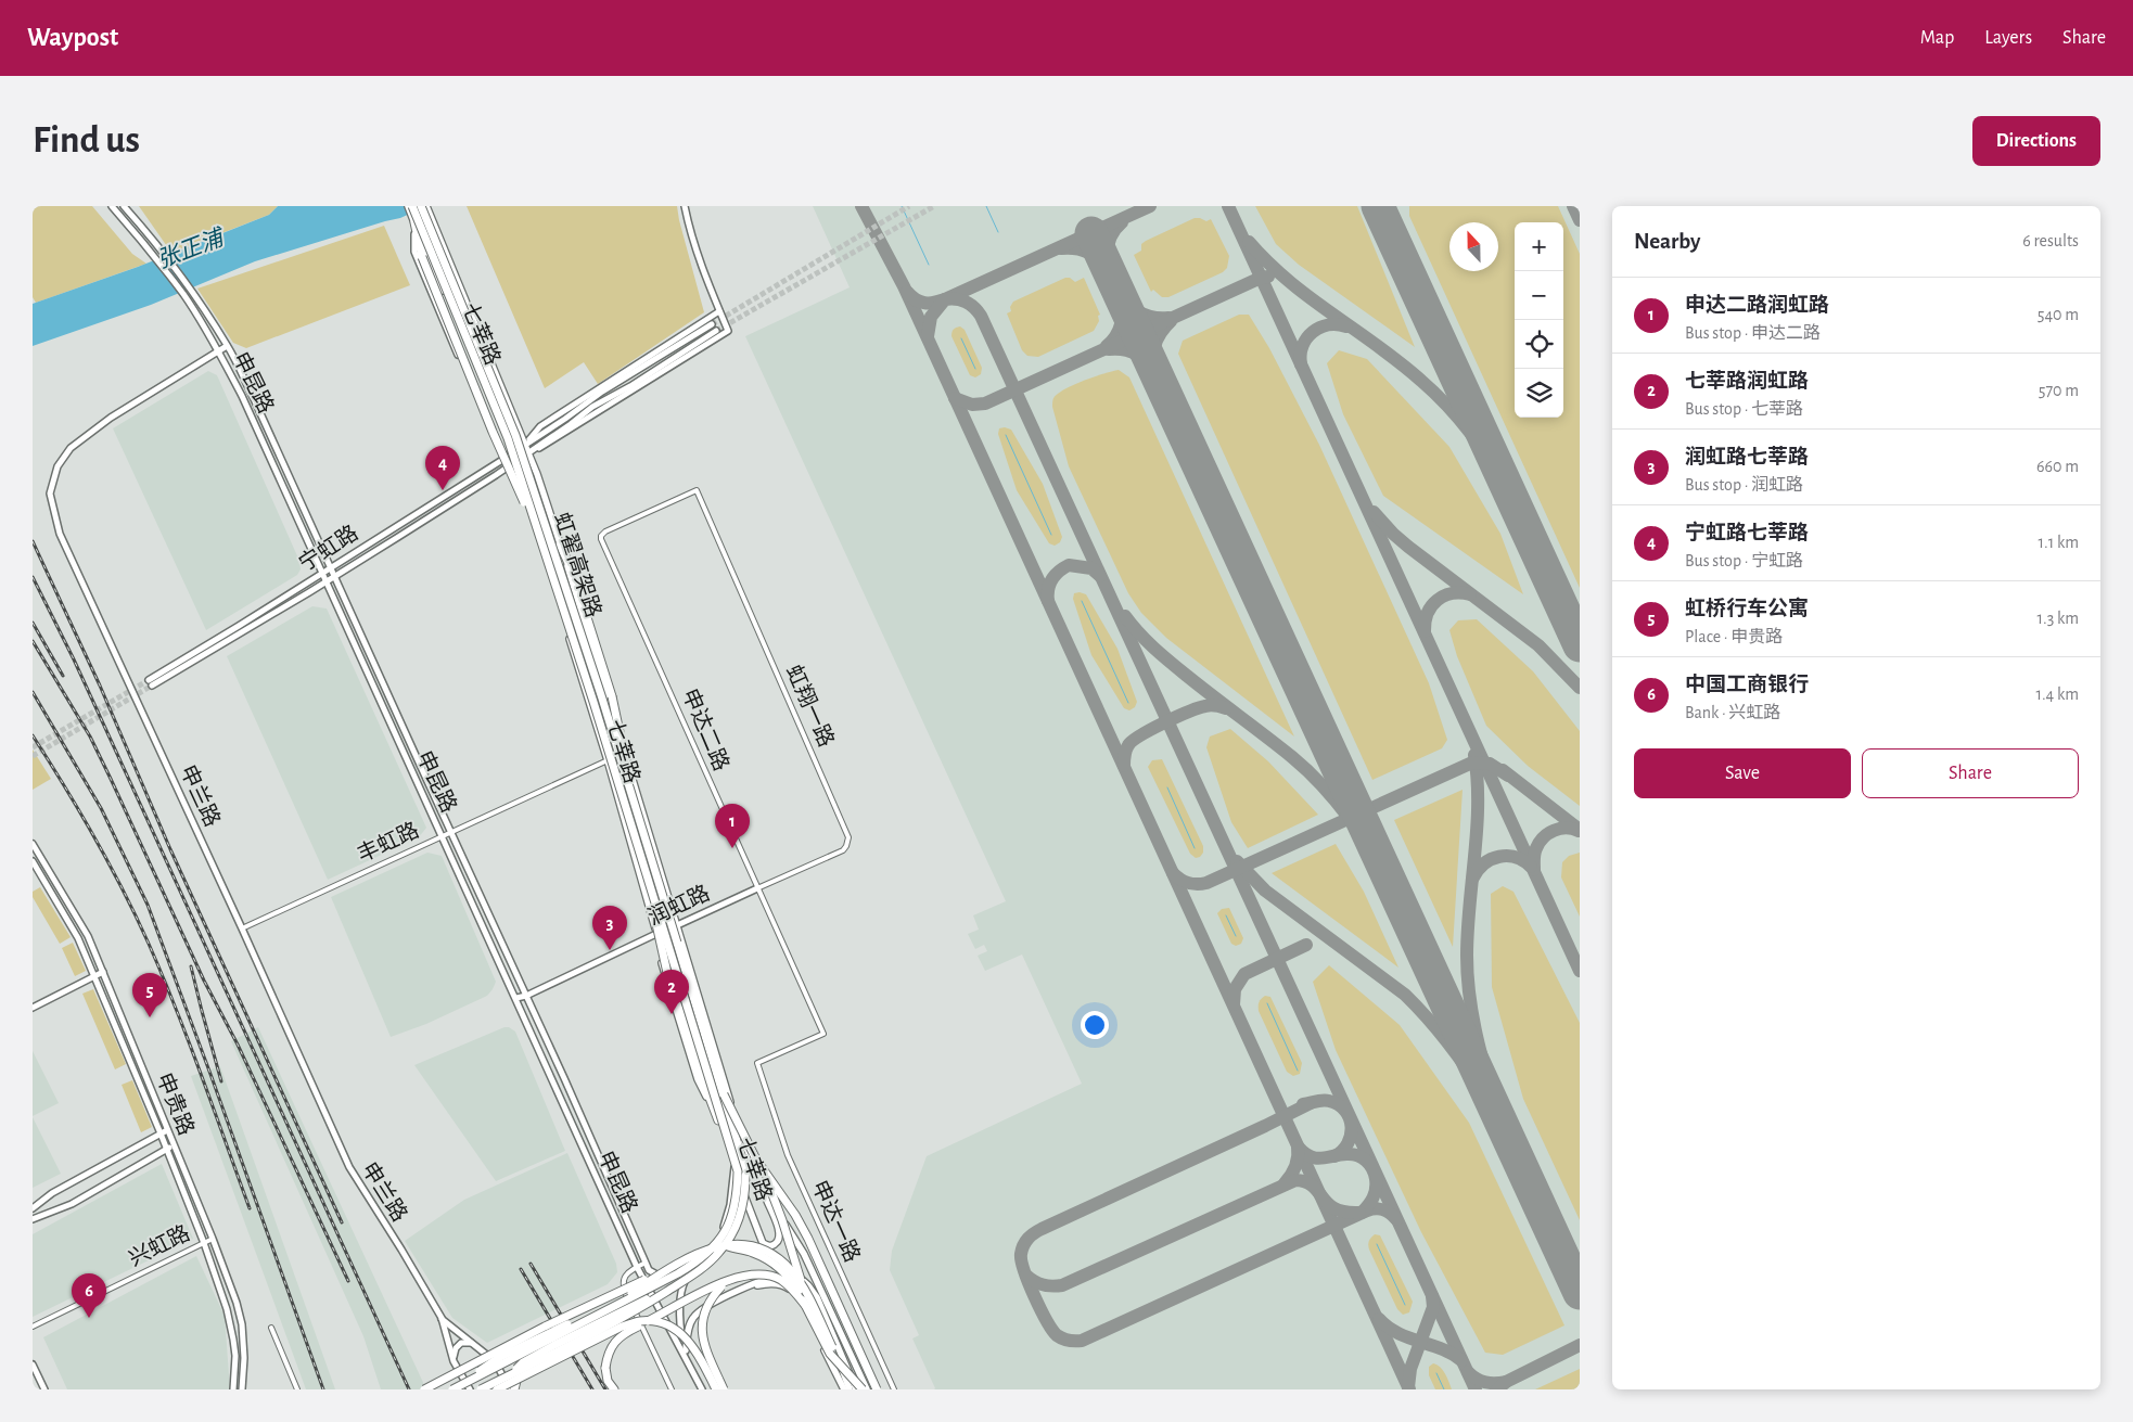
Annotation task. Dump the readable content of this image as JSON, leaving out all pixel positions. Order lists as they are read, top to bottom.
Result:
{
  "streets": {
    "highway": ["虹翟高架路"],
    "main road": [
      "七莘路",
      "申昆路",
      "宁虹路",
      "申兰路",
      "润虹路",
      "申贵路"
    ],
    "street": [
      "虹翔一路",
      "申达二路",
      "丰虹路",
      "申达一路",
      "兴虹路"
    ]
  },
  "crossings": [
    ["七莘路", "宁虹路"],
    ["七莘路", "丰虹路"],
    ["七莘路", "润虹路"],
    ["申昆路", "宁虹路"],
    ["申昆路", "申兰路"],
    ["申昆路", "丰虹路"],
    ["申昆路", "润虹路"],
    ["虹翔一路", "申达二路"],
    ["虹翔一路", "润虹路"],
    ["申达二路", "润虹路"],
    ["申达二路", "申达一路"],
    ["申兰路", "丰虹路"],
    ["申贵路", "兴虹路"]
  ],
  "water": ["张正浦"],
  "north": "top",
  "page": {
    "header": "Waypost",
    "nav": ["Map", "Layers", "Share"],
    "buttons": [
      "Directions",
      ["Save", "Share"]
    ],
    "title": "Find us",
    "heading": ["Nearby", "6 results"],
    "map_buttons": ["+", "−"],
    "list": [
      {
        "mark": "1",
        "name": "申达二路润虹路",
        "note": "Bus stop · 申达二路",
        "value": "540 m"
      },
      {
        "mark": "2",
        "name": "七莘路润虹路",
        "note": "Bus stop · 七莘路",
        "value": "570 m"
      },
      {
        "mark": "3",
        "name": "润虹路七莘路",
        "note": "Bus stop · 润虹路",
        "value": "660 m"
      },
      {
        "mark": "4",
        "name": "宁虹路七莘路",
        "note": "Bus stop · 宁虹路",
        "value": "1.1 km"
      },
      {
        "mark": "5",
        "name": "虹桥行车公寓",
        "note": "Place · 申贵路",
        "value": "1.3 km"
      },
      {
        "mark": "6",
        "name": "中国工商银行",
        "note": "Bank · 兴虹路",
        "value": "1.4 km"
      }
    ],
    "pins": [
      "4",
      "1",
      "3",
      "2",
      "5",
      "6"
    ]
  }
}
